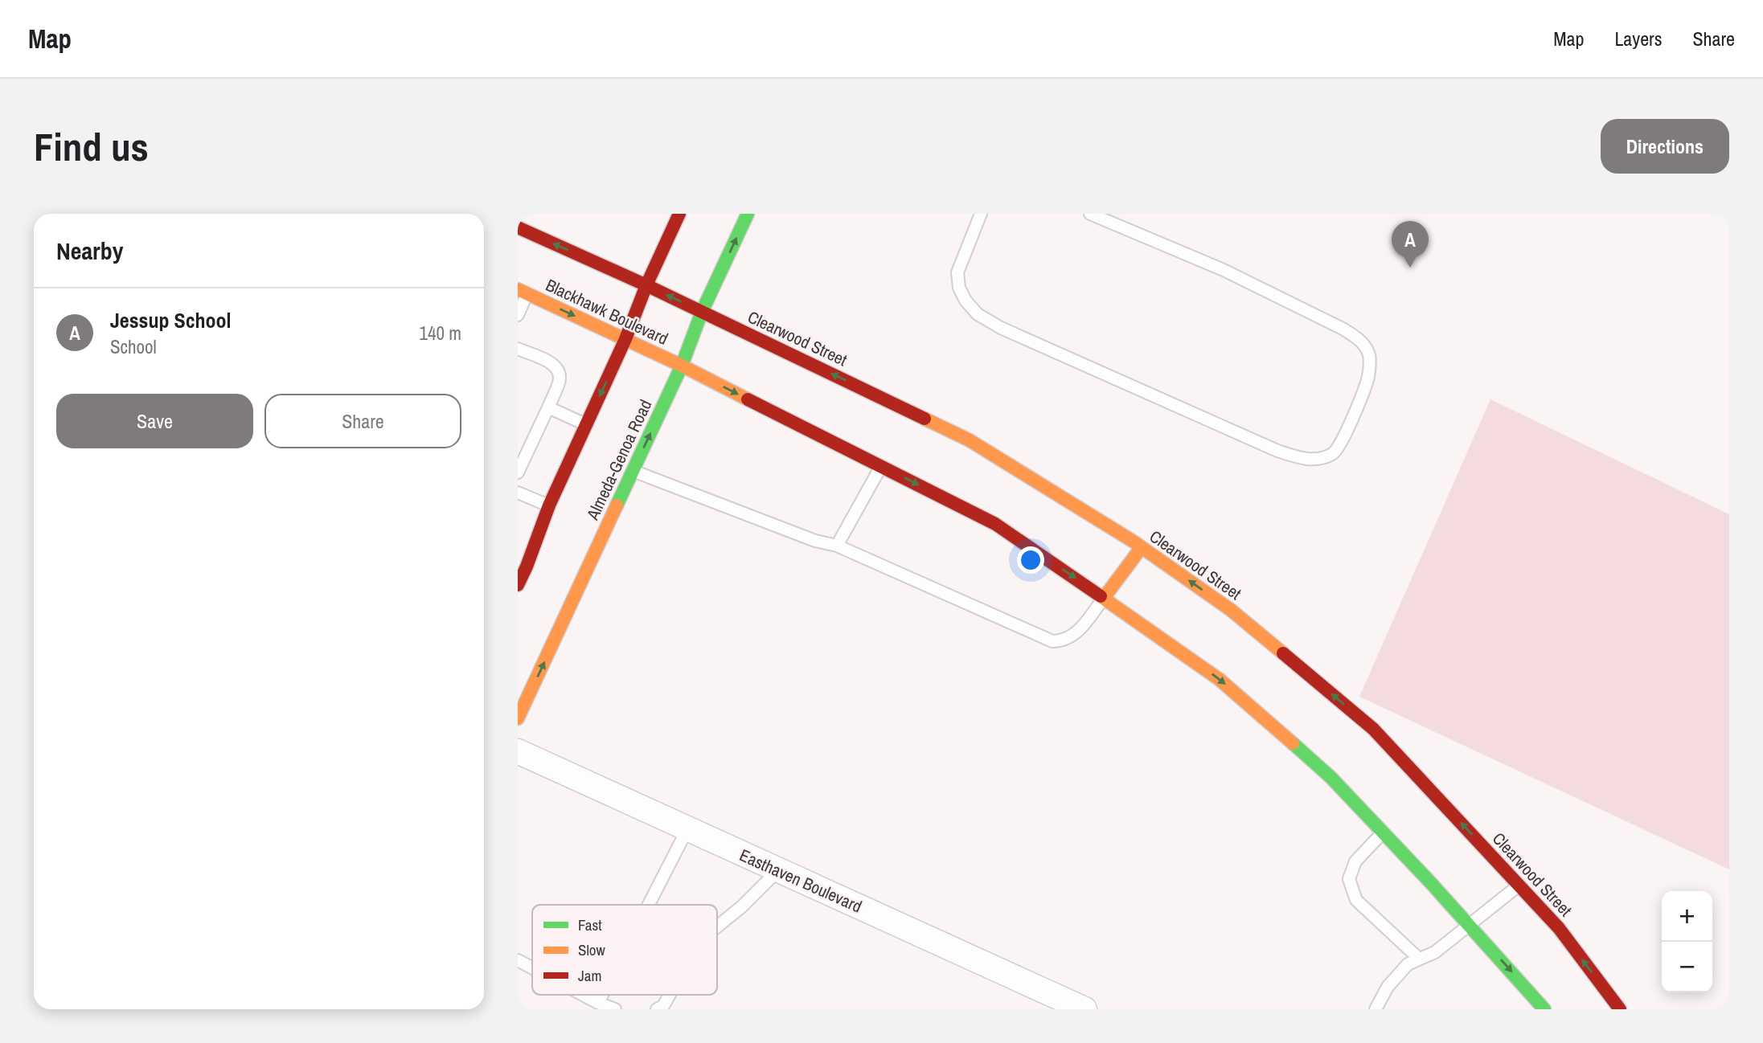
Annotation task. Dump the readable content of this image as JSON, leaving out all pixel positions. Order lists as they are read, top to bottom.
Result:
{
  "streets": {
    "main road": ["Blackhawk Boulevard", "Clearwood Street", "Almeda-Genoa Road"],
    "street": ["Easthaven Boulevard"]
  },
  "crossings": [
    ["Blackhawk Boulevard", "Almeda-Genoa Road"],
    ["Clearwood Street", "Almeda-Genoa Road"]
  ],
  "legend": ["Fast", "Slow", "Jam"],
  "page": {
    "header": "Map",
    "nav": ["Map", "Layers", "Share"],
    "buttons": [
      "Directions",
      ["Save", "Share"]
    ],
    "title": "Find us",
    "heading": "Nearby",
    "pins": "A",
    "list": [
      {
        "mark": "A",
        "name": "Jessup School",
        "note": "School",
        "value": "140 m"
      }
    ],
    "map_buttons": ["+", "−"]
  }
}
